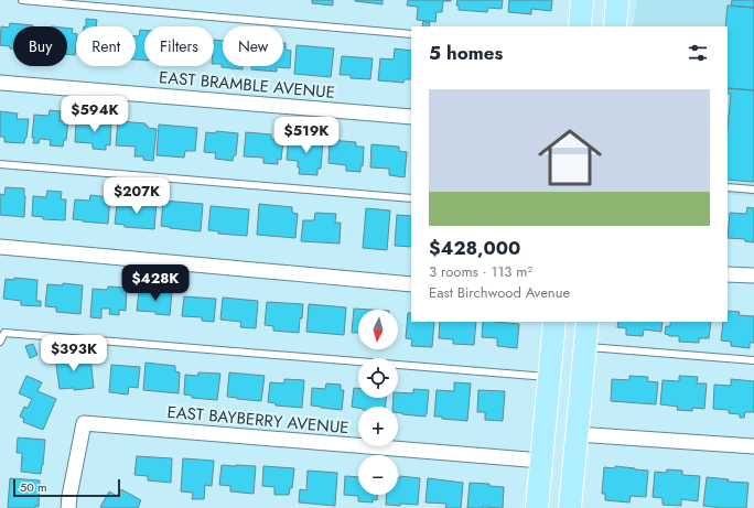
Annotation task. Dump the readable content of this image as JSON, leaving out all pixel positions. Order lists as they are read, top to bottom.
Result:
{
  "streets": {
    "street": ["EAST BRAMBLE AVENUE", "EAST BAYBERRY AVENUE"]
  },
  "scale_bar": "50 m",
  "north": "bottom",
  "page": {
    "chip": [
      "Buy",
      "Rent",
      "Filters",
      "New"
    ],
    "heading": "5 homes",
    "list": [
      {
        "name": "$428,000",
        "note": "3 rooms · 113 m² · East Birchwood Avenue"
      }
    ],
    "price": [
      "$594K",
      "$519K",
      "$207K",
      "$428K",
      "$393K"
    ],
    "map_buttons": ["+", "−"],
    "scale": "50 m"
  }
}
